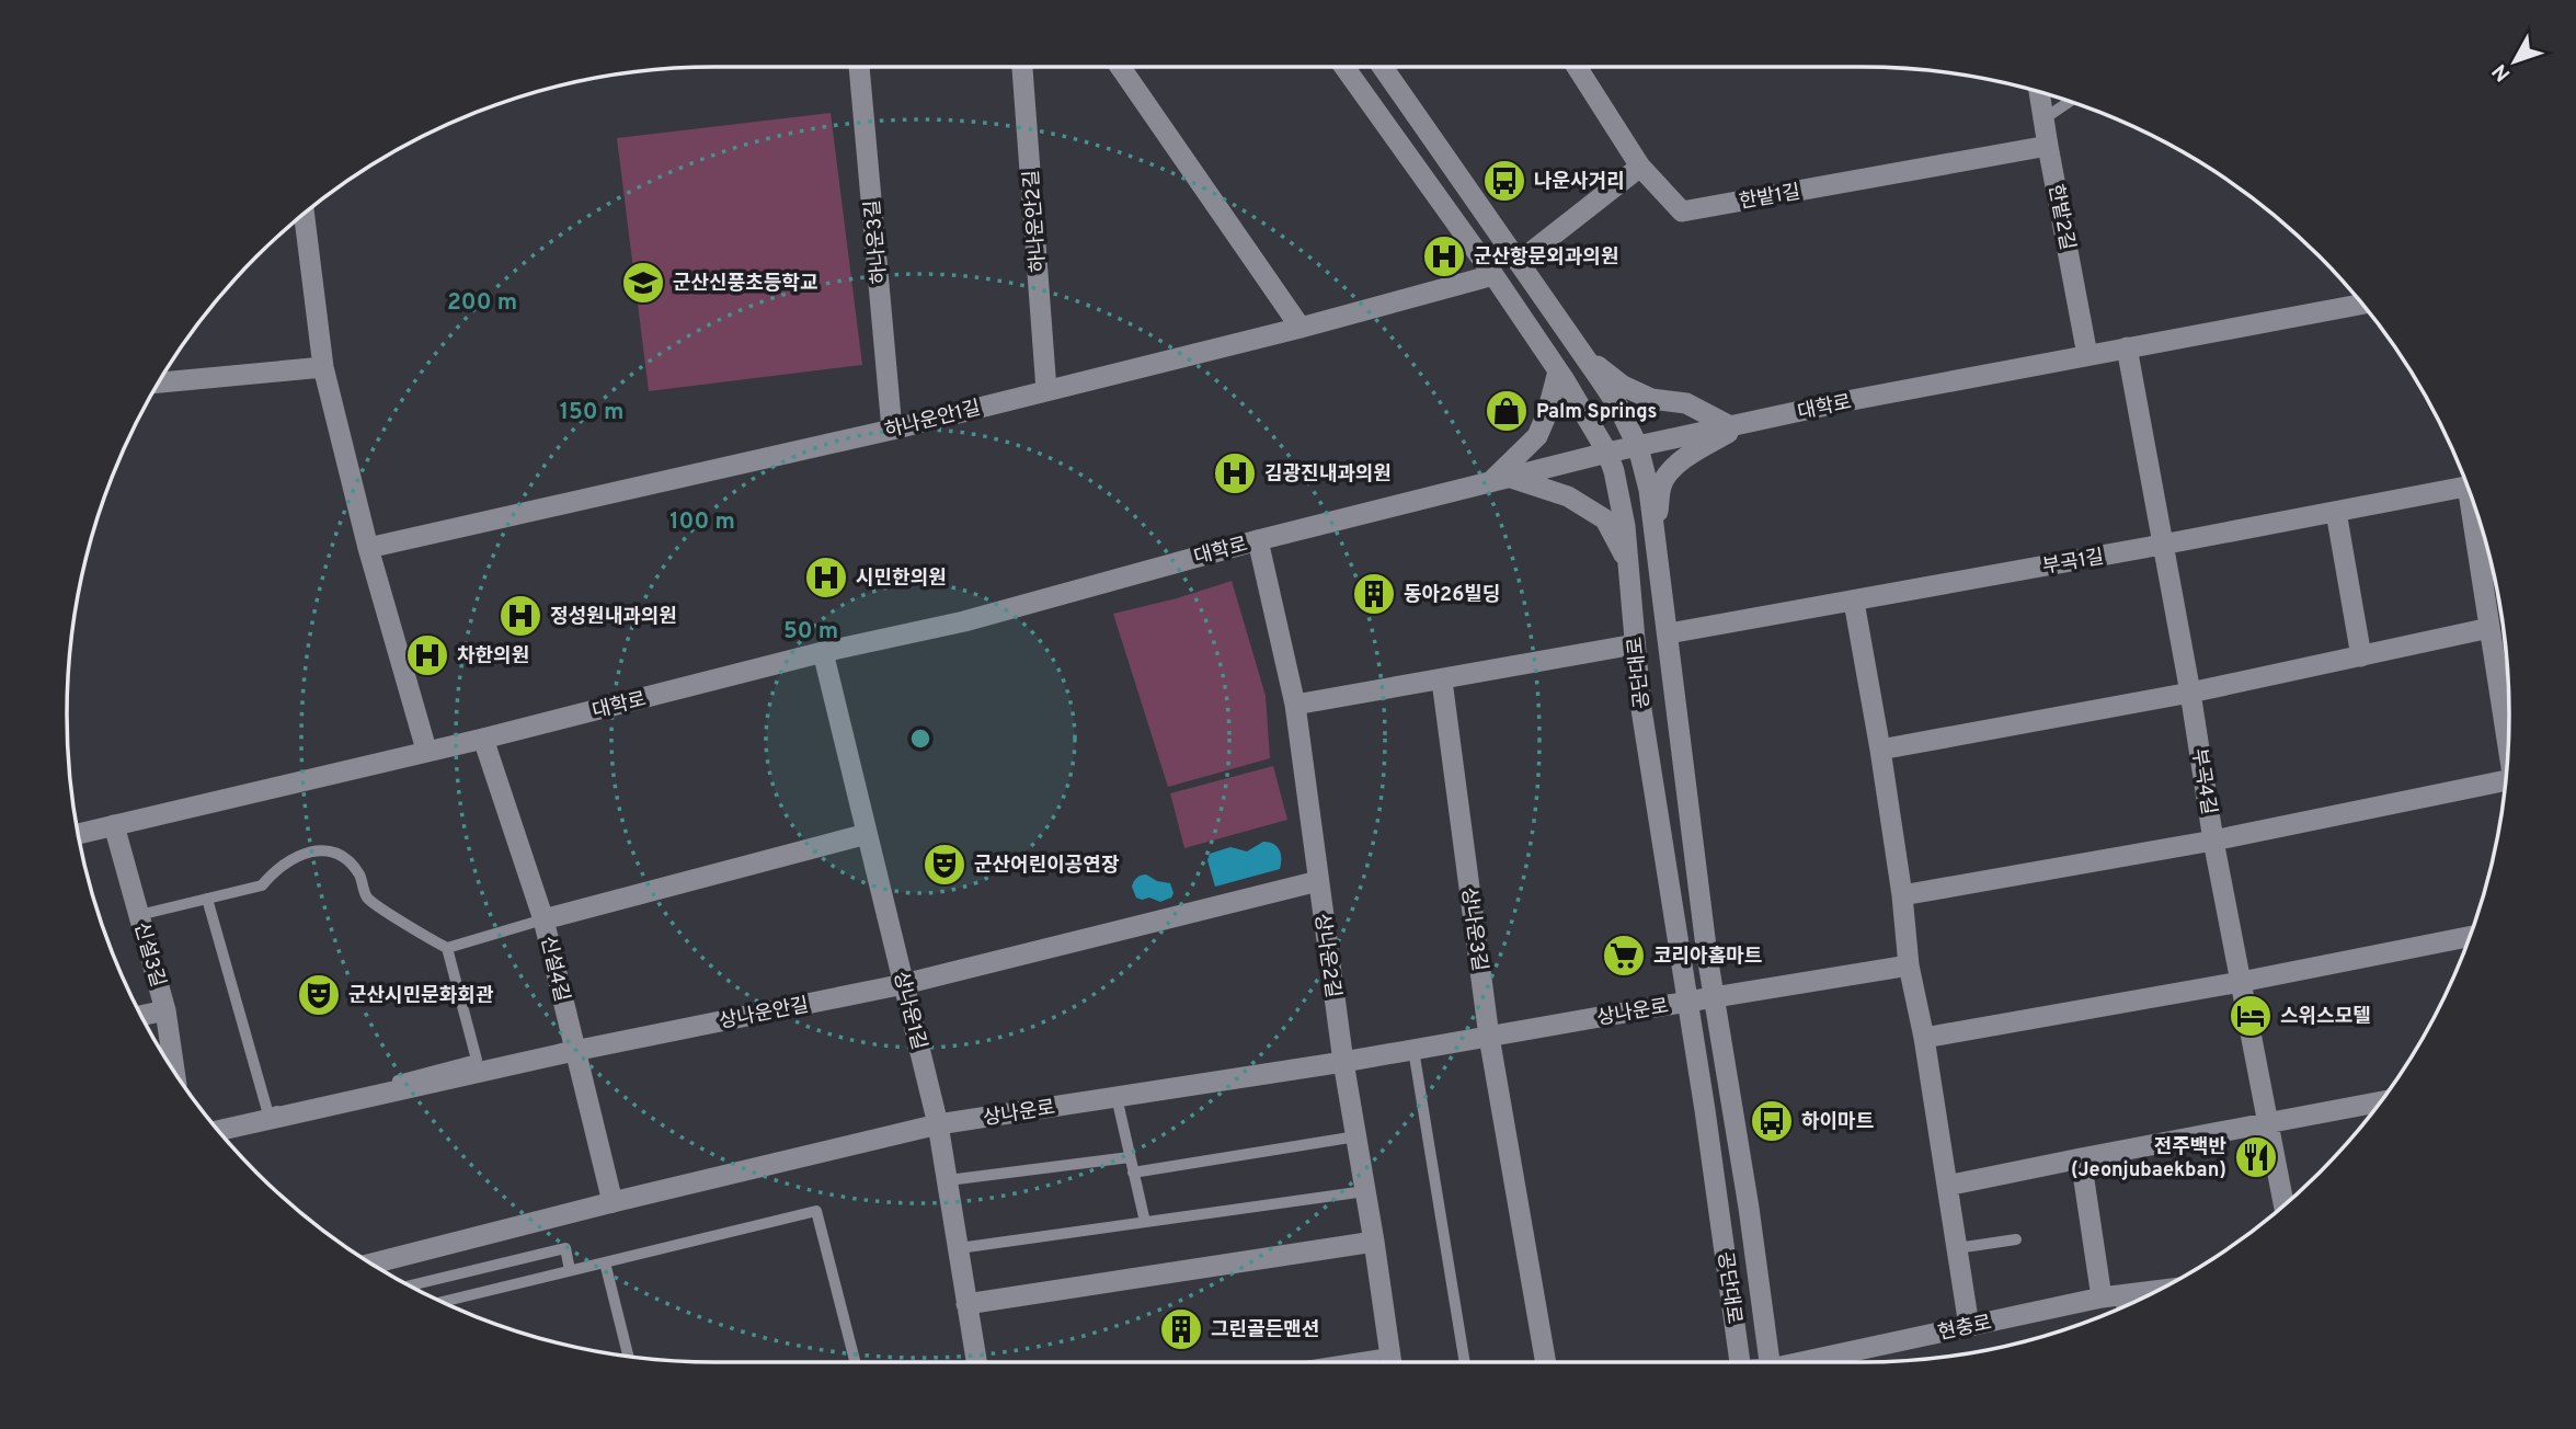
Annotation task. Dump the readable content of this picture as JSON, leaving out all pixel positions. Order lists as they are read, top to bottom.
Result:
{
  "streets": {
    "street": [
      "한밭1길",
      "한밭2길",
      "하나운안2길",
      "하나운3길",
      "대학로",
      "하나운안1길",
      "부곡1길",
      "공단대로",
      "부곡4길",
      "상나운3길",
      "신설3길",
      "상나운2길",
      "신설4길",
      "상나운1길",
      "상나운로",
      "상나운안길",
      "현충로"
    ]
  },
  "crossings": [
    ["한밭1길", "한밭2길"],
    ["한밭2길", "대학로"],
    ["하나운안2길", "하나운안1길"],
    ["하나운3길", "하나운안1길"],
    ["대학로", "공단대로"],
    ["대학로", "부곡4길"],
    ["대학로", "신설3길"],
    ["대학로", "상나운2길"],
    ["대학로", "신설4길"],
    ["대학로", "상나운1길"],
    ["하나운안1길", "공단대로"],
    ["부곡1길", "공단대로"],
    ["부곡1길", "부곡4길"],
    ["공단대로", "상나운로"],
    ["상나운3길", "상나운로"],
    ["상나운2길", "상나운로"],
    ["상나운2길", "상나운안길"],
    ["신설4길", "상나운로"],
    ["신설4길", "상나운안길"],
    ["상나운1길", "상나운로"],
    ["상나운1길", "상나운안길"]
  ],
  "places": {
    "bus stop": ["나운사거리", "하이마트"],
    "hospital": [
      "군산항문외과의원",
      "김광진내과의원",
      "시민한의원",
      "정성원내과의원",
      "차한의원"
    ],
    "school or university": ["군산신풍초등학교"],
    "shop": ["Palm Springs"],
    "building": ["동아26빌딩", "그린골든맨션"],
    "theatre": ["군산어린이공연장", "군산시민문화회관"],
    "supermarket": ["코리아홈마트"],
    "hotel": ["스위스모텔"],
    "restaurant": ["전주백반 (Jeonjubaekban)"]
  },
  "north": "bottom left",
  "rings": [
    "200 m",
    "150 m",
    "100 m",
    "50 m"
  ]
}
